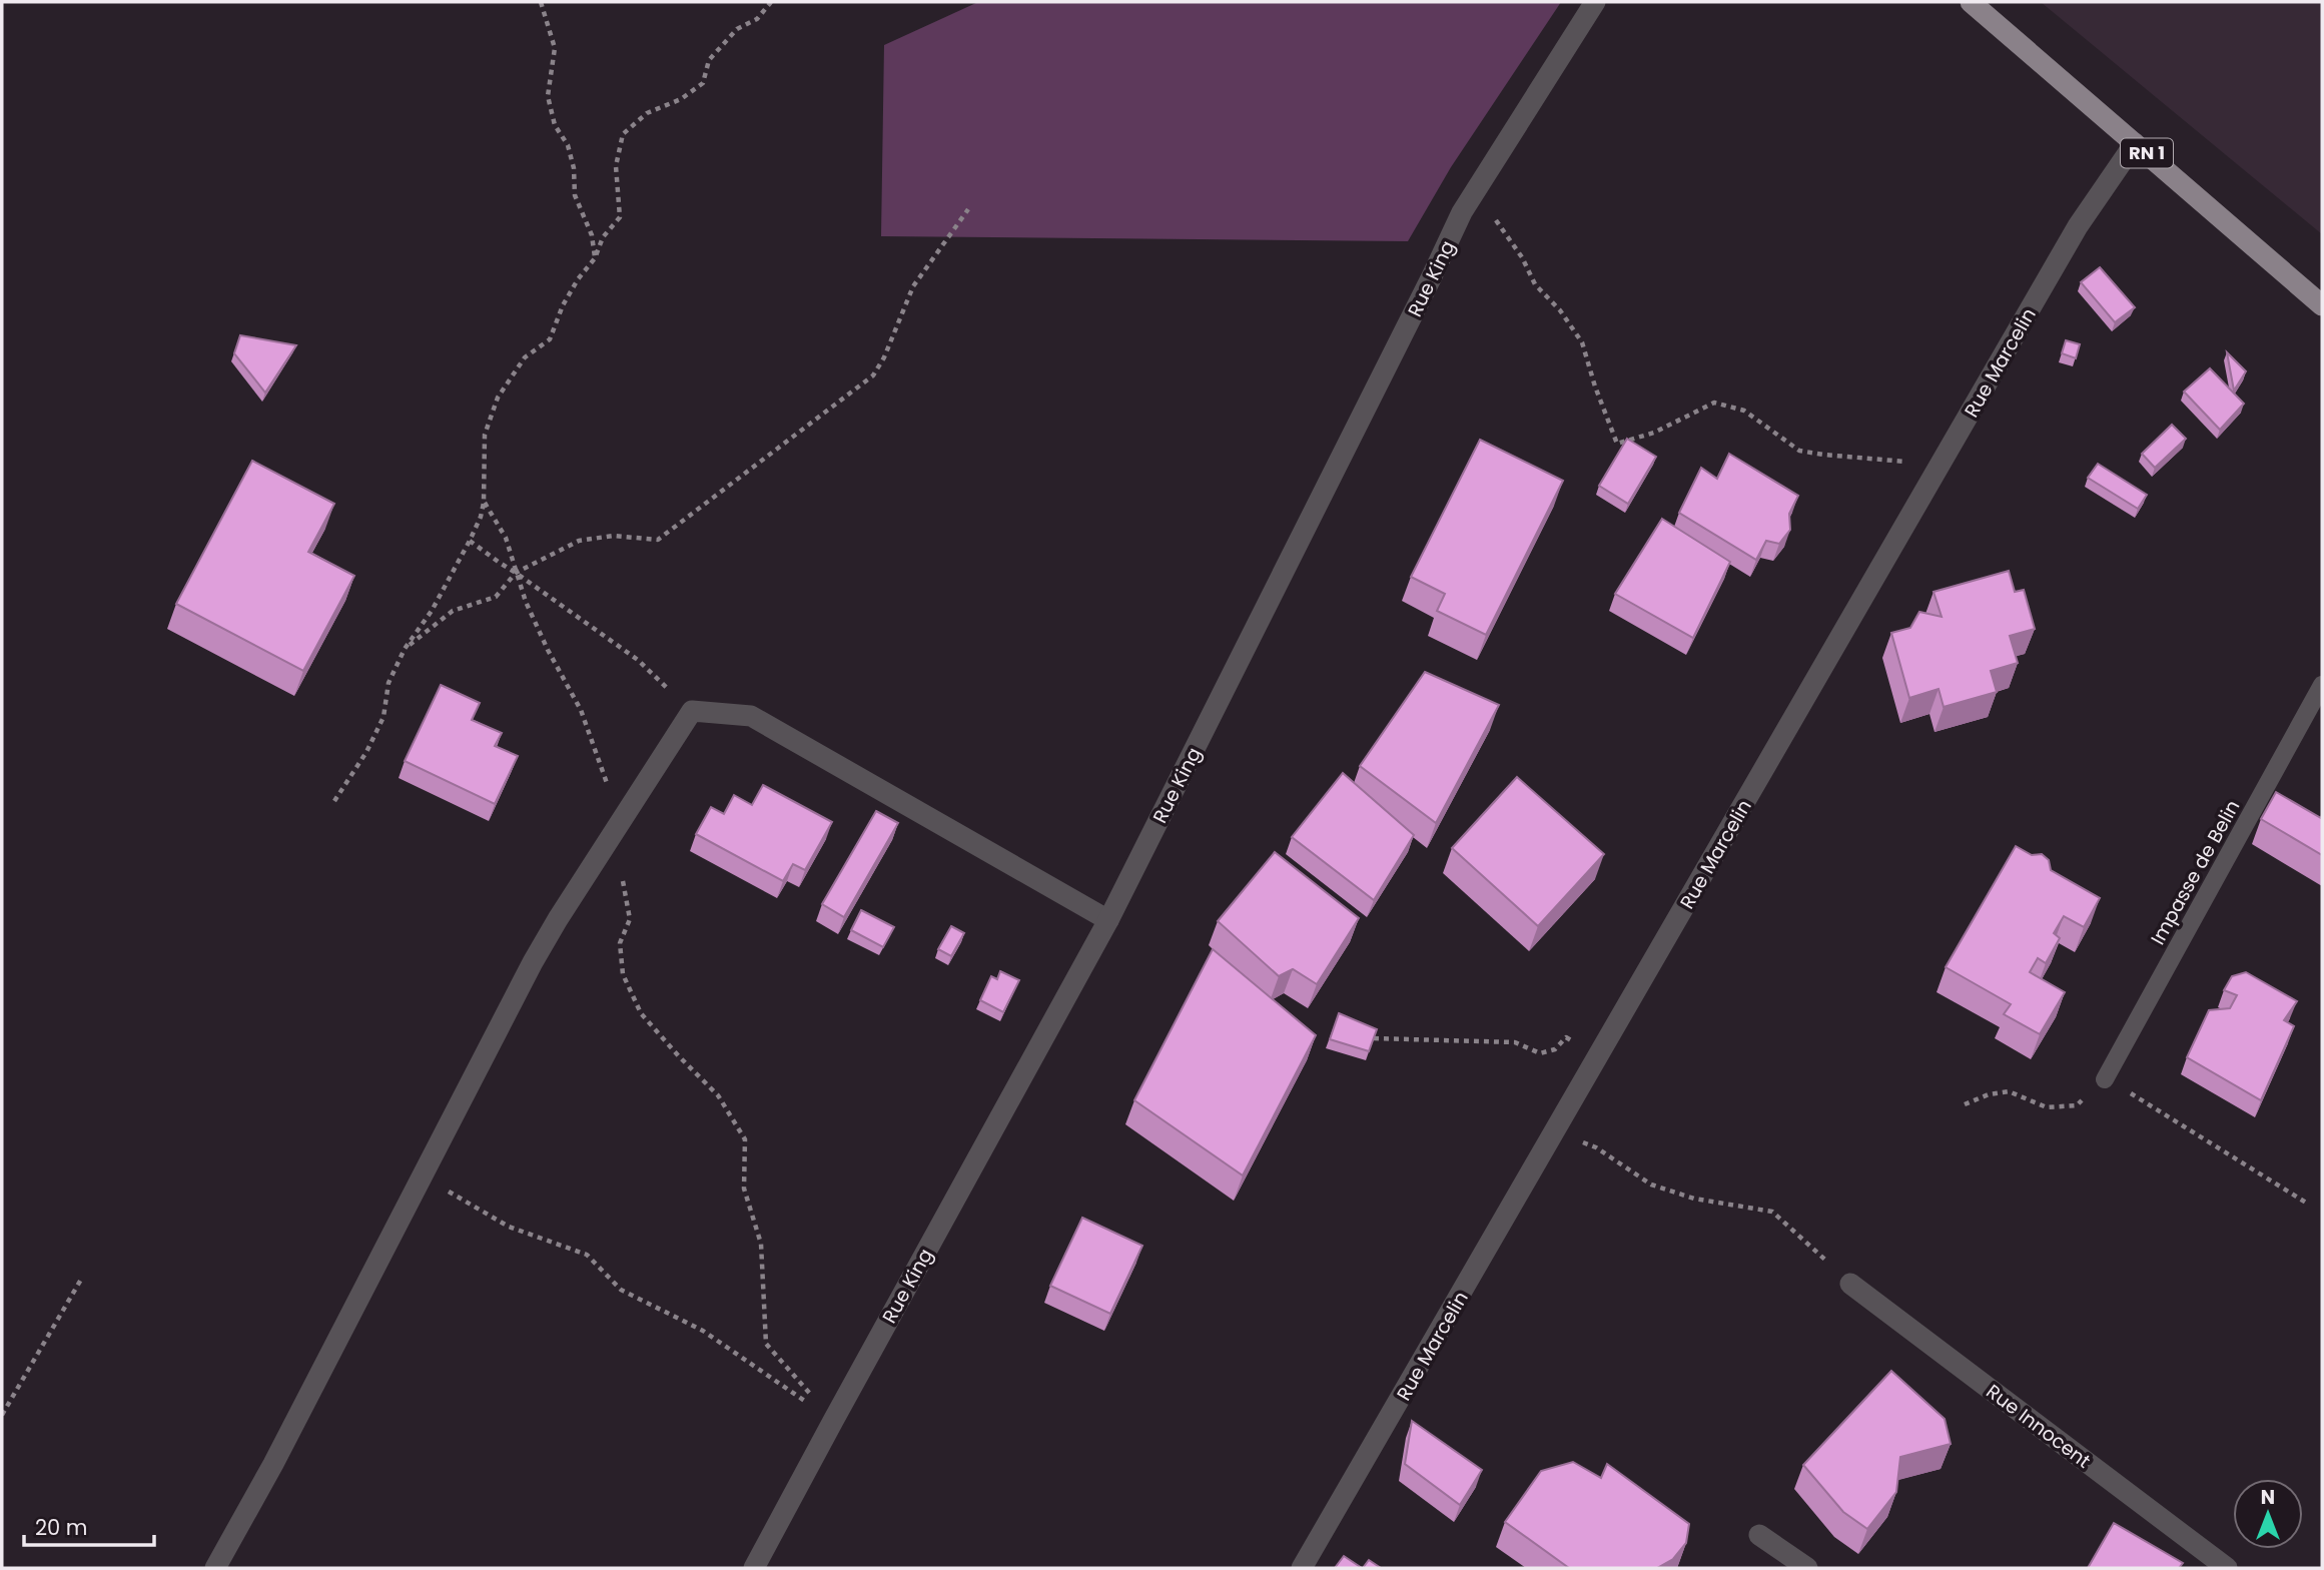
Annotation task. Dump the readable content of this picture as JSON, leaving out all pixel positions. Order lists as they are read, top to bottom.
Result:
{
  "streets": {
    "main road": ["RN 1"],
    "street": ["Rue King", "Rue Marcelin", "Rue Innocent"],
    "lane": ["Impasse de Belin"]
  },
  "crossings": [
    ["RN 1", "Rue Marcelin"]
  ],
  "scale_bar": "20 m",
  "north": "top"
}
